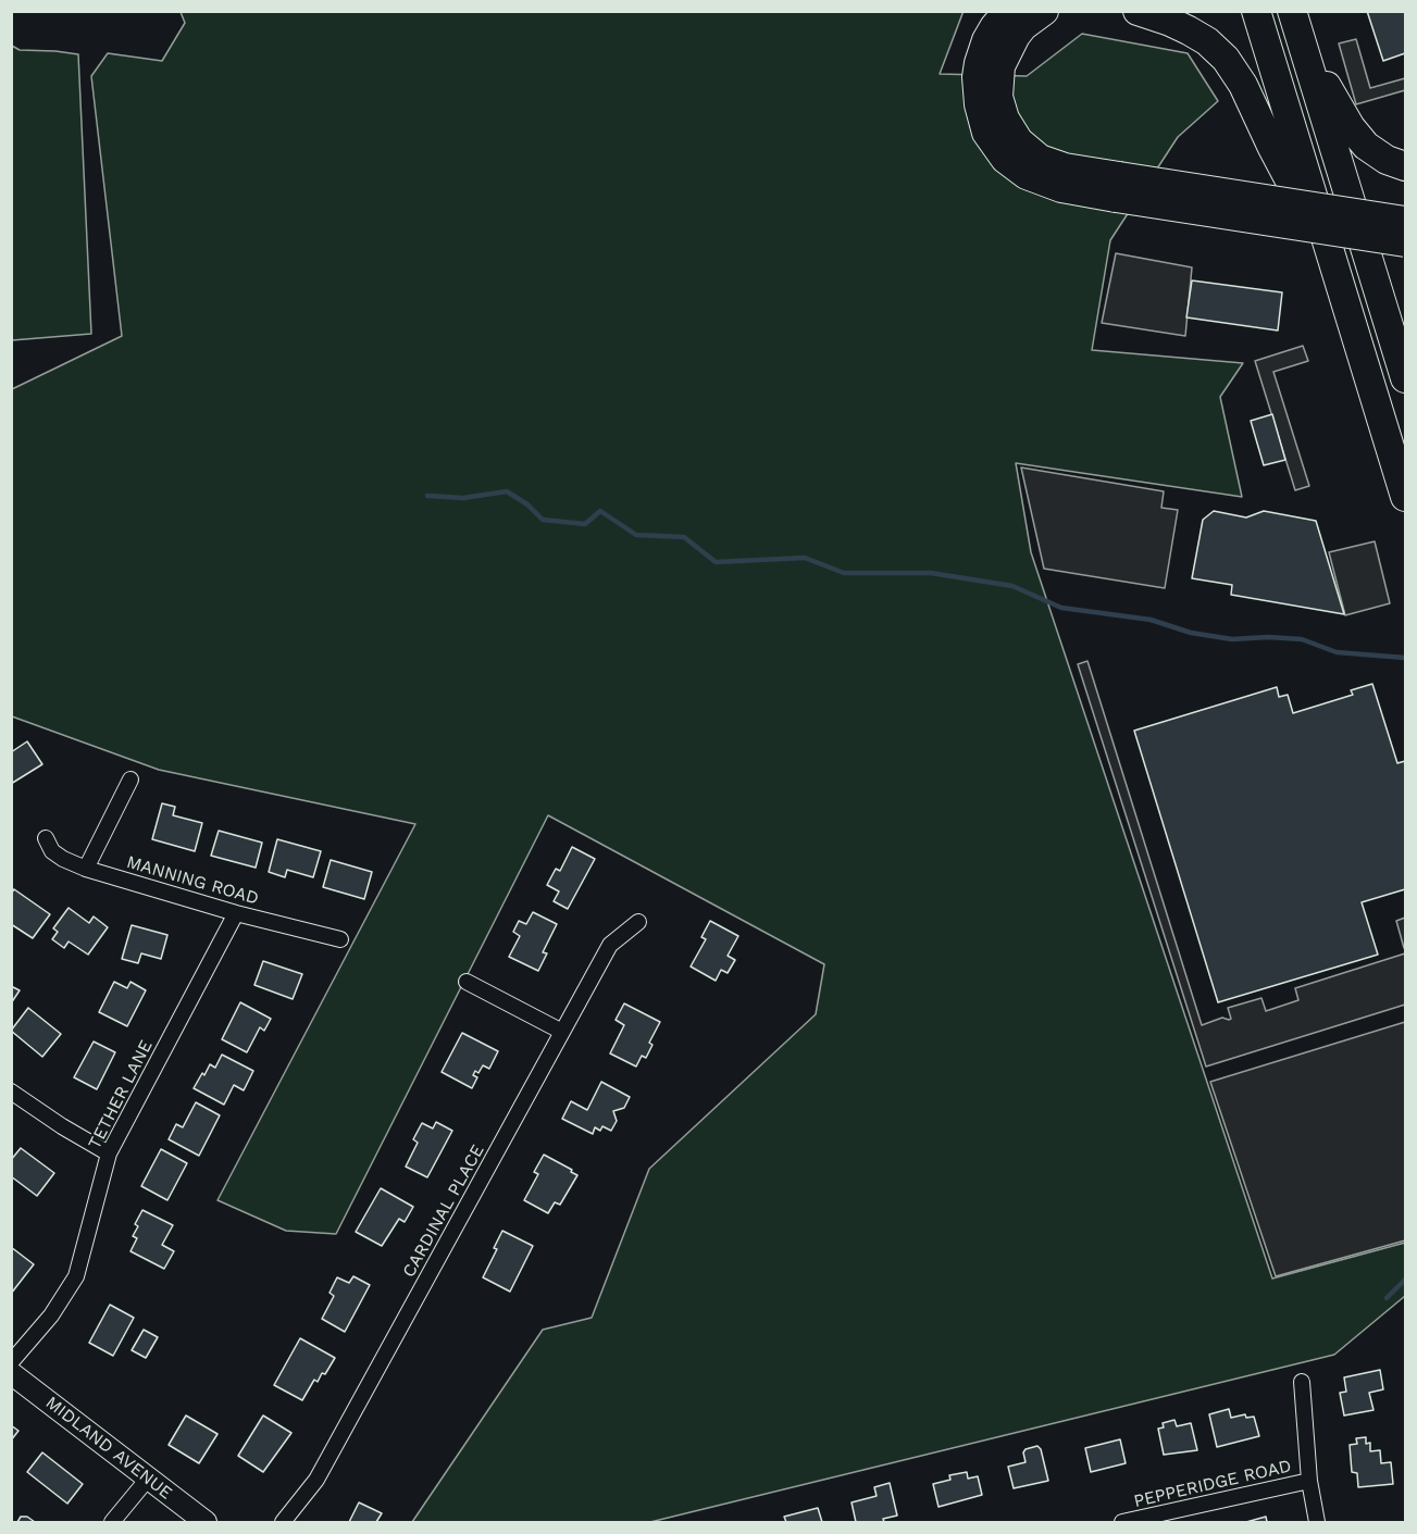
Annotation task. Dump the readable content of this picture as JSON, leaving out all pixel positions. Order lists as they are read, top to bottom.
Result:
{
  "streets": {
    "street": [
      "MANNING ROAD",
      "TETHER LANE",
      "CARDINAL PLACE",
      "MIDLAND AVENUE",
      "PEPPERIDGE ROAD"
    ]
  },
  "crossings": [
    ["MANNING ROAD", "TETHER LANE"]
  ]
}
